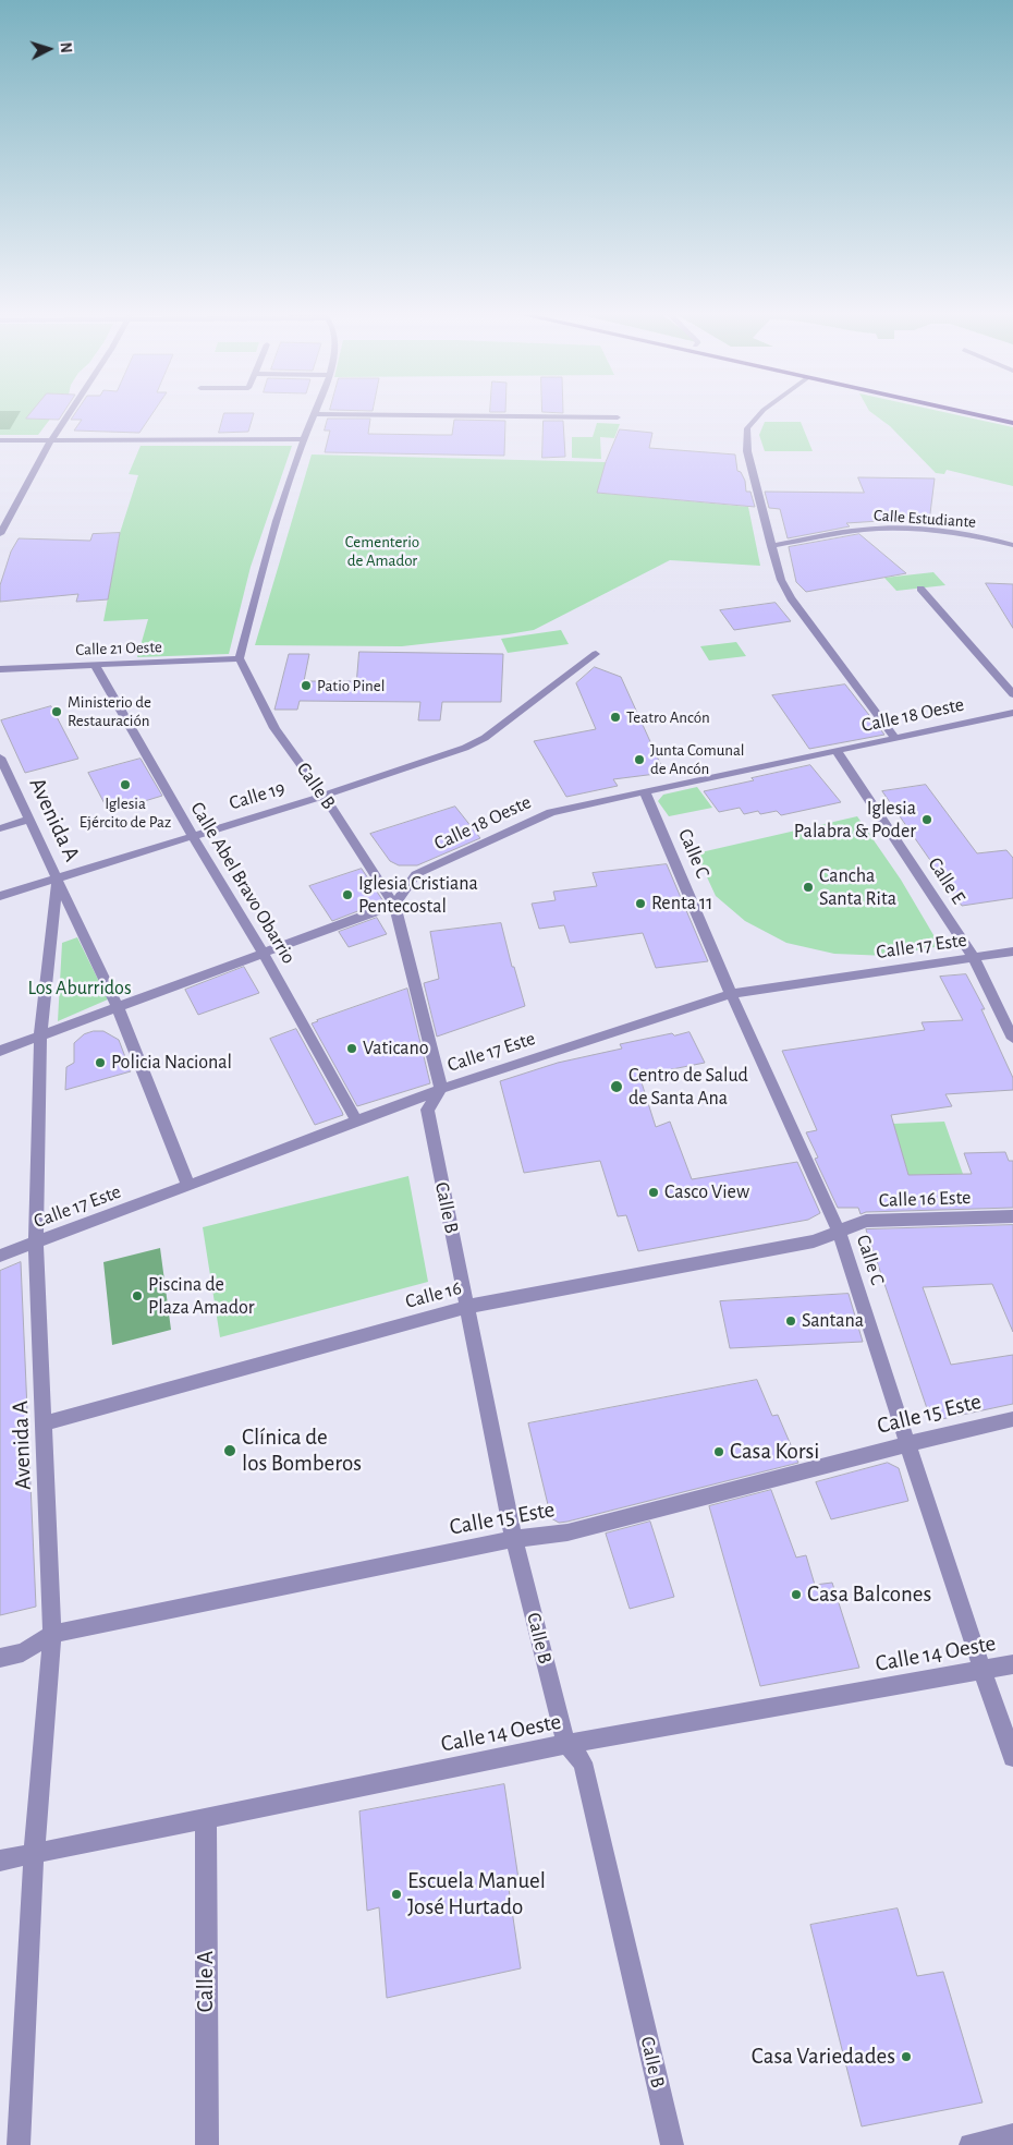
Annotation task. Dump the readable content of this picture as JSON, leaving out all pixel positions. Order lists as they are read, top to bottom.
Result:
{
  "streets": {
    "street": [
      "Calle Estudiante",
      "Calle 21 Oeste",
      "Calle 18 Oeste",
      "Calle B",
      "Calle 19",
      "Avenida A",
      "Calle C",
      "Calle E",
      "Calle Abel Bravo Obarrio",
      "Calle 17 Este",
      "Calle 16 Este",
      "Calle 16",
      "Calle 15 Este",
      "Calle 14 Oeste",
      "Calle A"
    ]
  },
  "crossings": [
    ["Calle 21 Oeste", "Calle B"],
    ["Calle 21 Oeste", "Calle Abel Bravo Obarrio"],
    ["Calle 18 Oeste", "Calle B"],
    ["Calle 18 Oeste", "Calle C"],
    ["Calle 18 Oeste", "Calle E"],
    ["Calle B", "Calle 19"],
    ["Calle B", "Calle 17 Este"],
    ["Calle B", "Calle 16"],
    ["Calle B", "Calle 15 Este"],
    ["Calle B", "Calle 14 Oeste"],
    ["Calle 19", "Avenida A"],
    ["Calle 19", "Calle Abel Bravo Obarrio"],
    ["Avenida A", "Calle 17 Este"],
    ["Avenida A", "Calle 16"],
    ["Avenida A", "Calle 15 Este"],
    ["Avenida A", "Calle 14 Oeste"],
    ["Calle C", "Calle 17 Este"],
    ["Calle C", "Calle 16 Este"],
    ["Calle C", "Calle 16"],
    ["Calle C", "Calle 15 Este"],
    ["Calle C", "Calle 14 Oeste"],
    ["Calle E", "Calle 17 Este"],
    ["Calle Abel Bravo Obarrio", "Calle 17 Este"],
    ["Calle 16 Este", "Calle 16"],
    ["Calle 14 Oeste", "Calle A"]
  ],
  "parks": ["Cementerio de Amador", "Los Aburridos"],
  "places": [
    "Patio Pinel",
    "Ministerio de Restauración",
    "Teatro Ancón",
    "Junta Comunal de Ancón",
    "Iglesia Ejército de Paz",
    "Iglesia Palabra & Poder",
    "Cancha Santa Rita",
    "Iglesia Cristiana Pentecostal",
    "Renta 11",
    "Vaticano",
    "Policia Nacional",
    "Centro de Salud de Santa Ana",
    "Casco View",
    "Piscina de Plaza Amador",
    "Santana",
    "Clínica de los Bomberos",
    "Casa Korsi",
    "Casa Balcones",
    "Escuela Manuel José Hurtado",
    "Casa Variedades"
  ],
  "north": "right"
}
